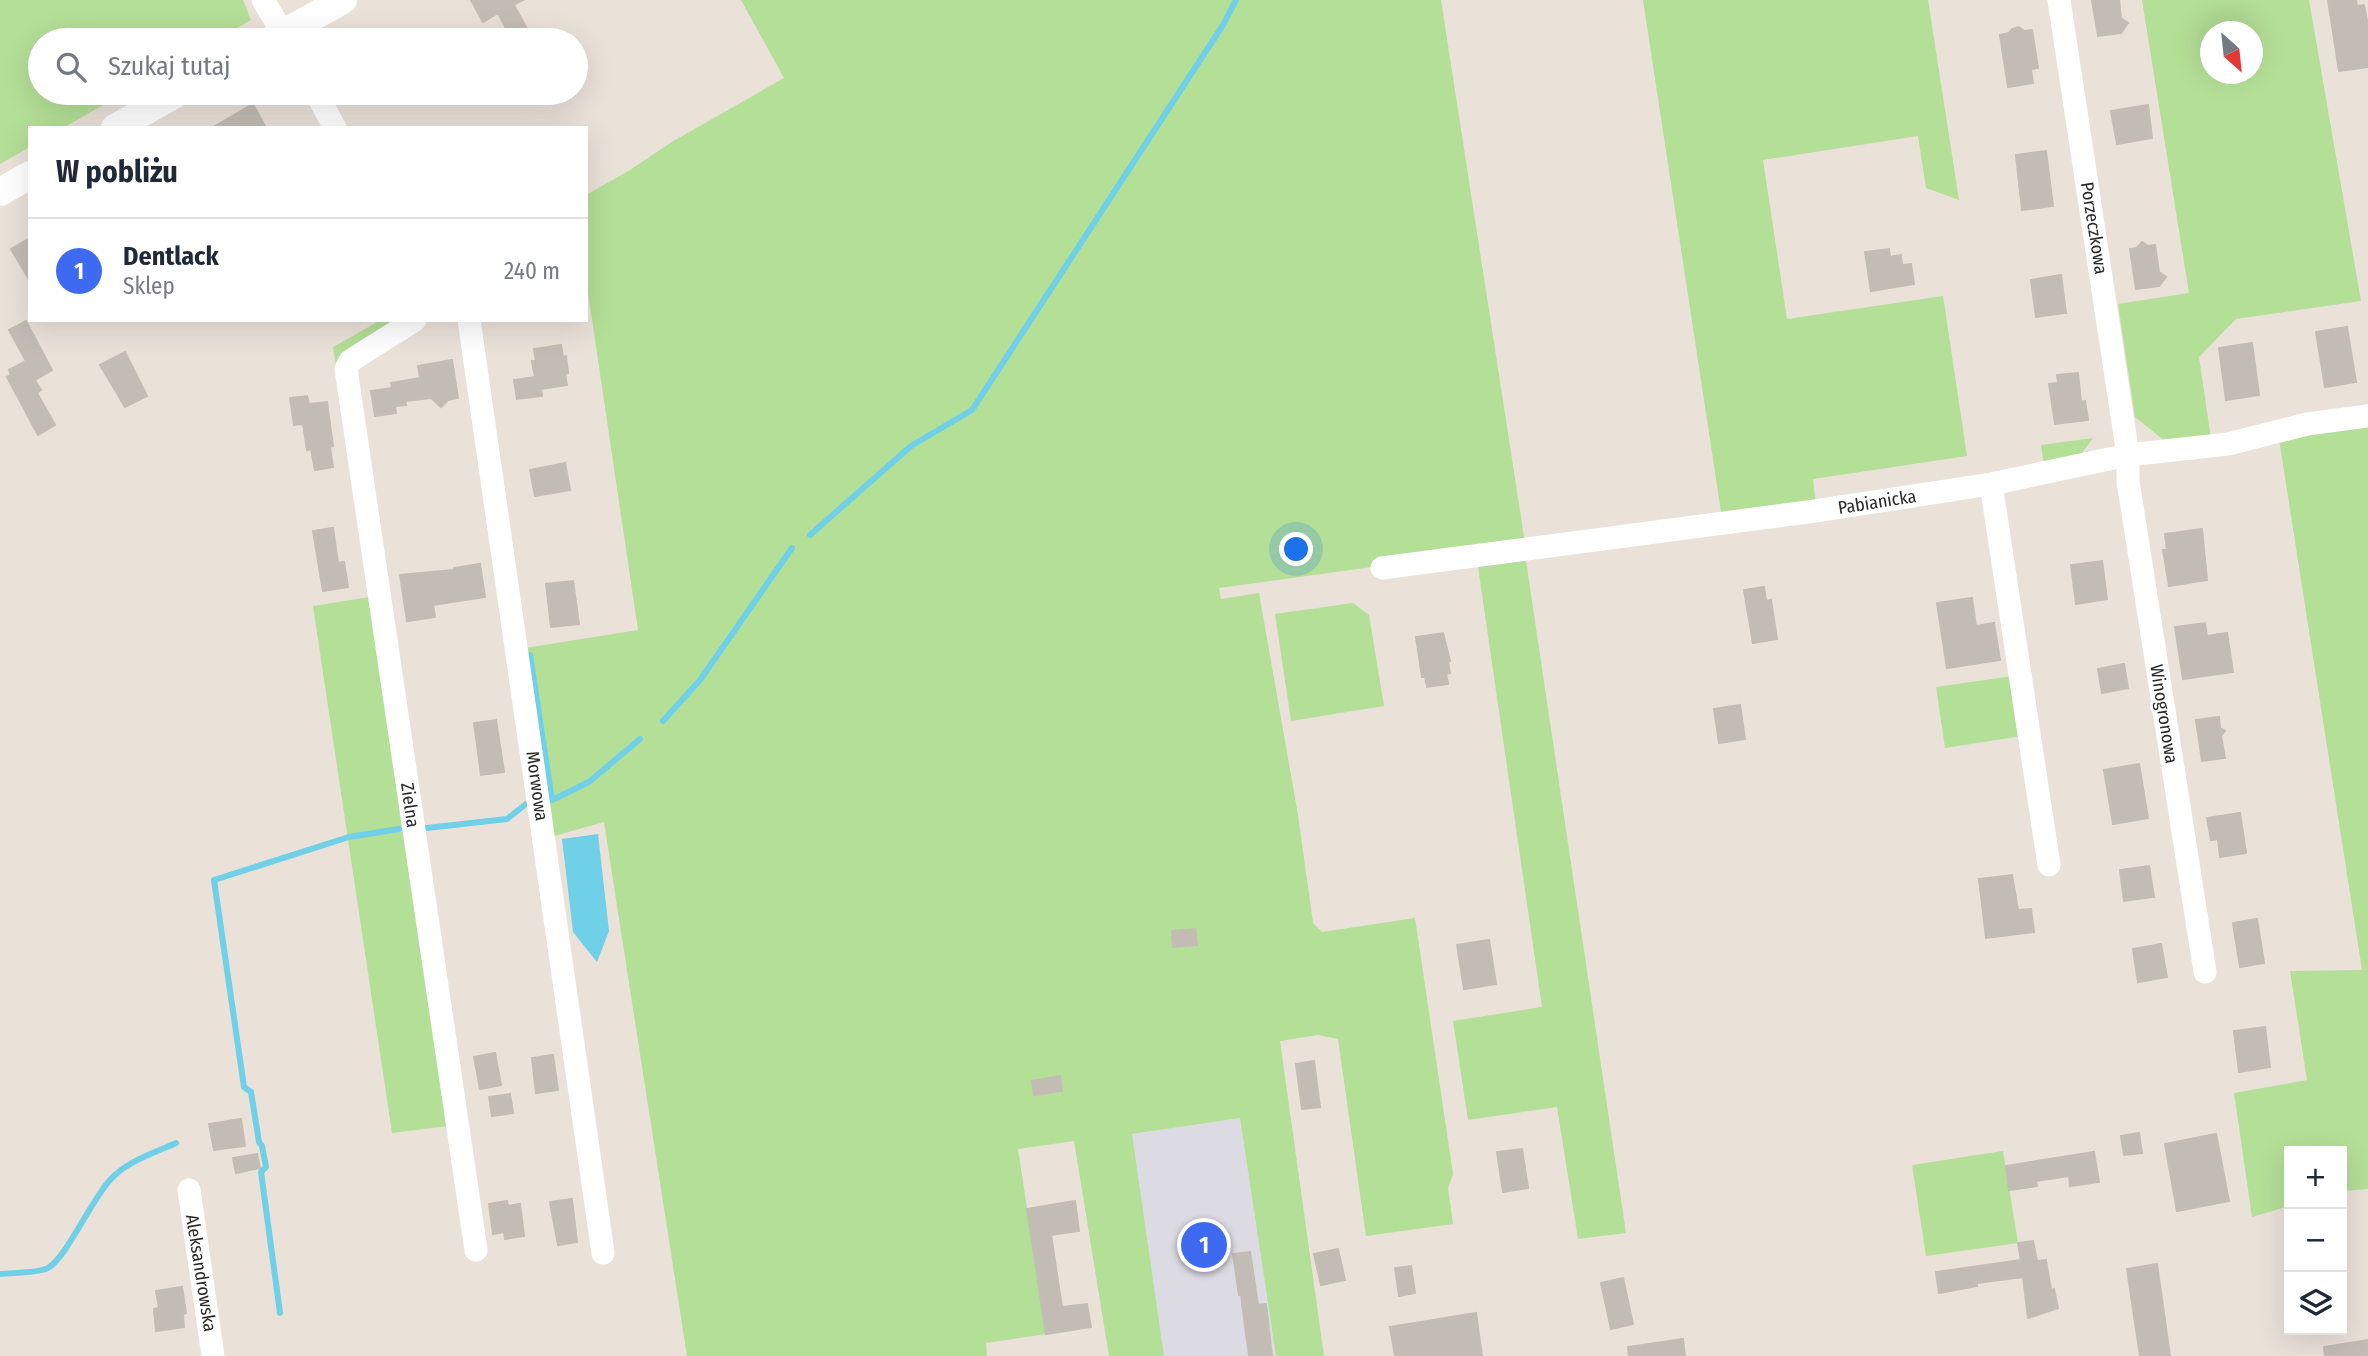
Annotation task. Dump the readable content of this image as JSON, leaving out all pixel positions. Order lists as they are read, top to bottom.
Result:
{
  "streets": {
    "street": [
      "Porzeczkowa",
      "Pabianicka",
      "Winogronowa",
      "Morwowa",
      "Zielna",
      "Aleksandrowska"
    ]
  },
  "crossings": [
    ["Porzeczkowa", "Pabianicka"],
    ["Porzeczkowa", "Winogronowa"],
    ["Pabianicka", "Winogronowa"]
  ],
  "north": "bottom right",
  "page": {
    "search": "Szukaj tutaj",
    "heading": "W pobliżu",
    "list": [
      {
        "mark": "1",
        "name": "Dentlack",
        "note": "Sklep",
        "value": "240 m"
      }
    ],
    "map_buttons": ["+", "−"],
    "pins": "1"
  }
}
